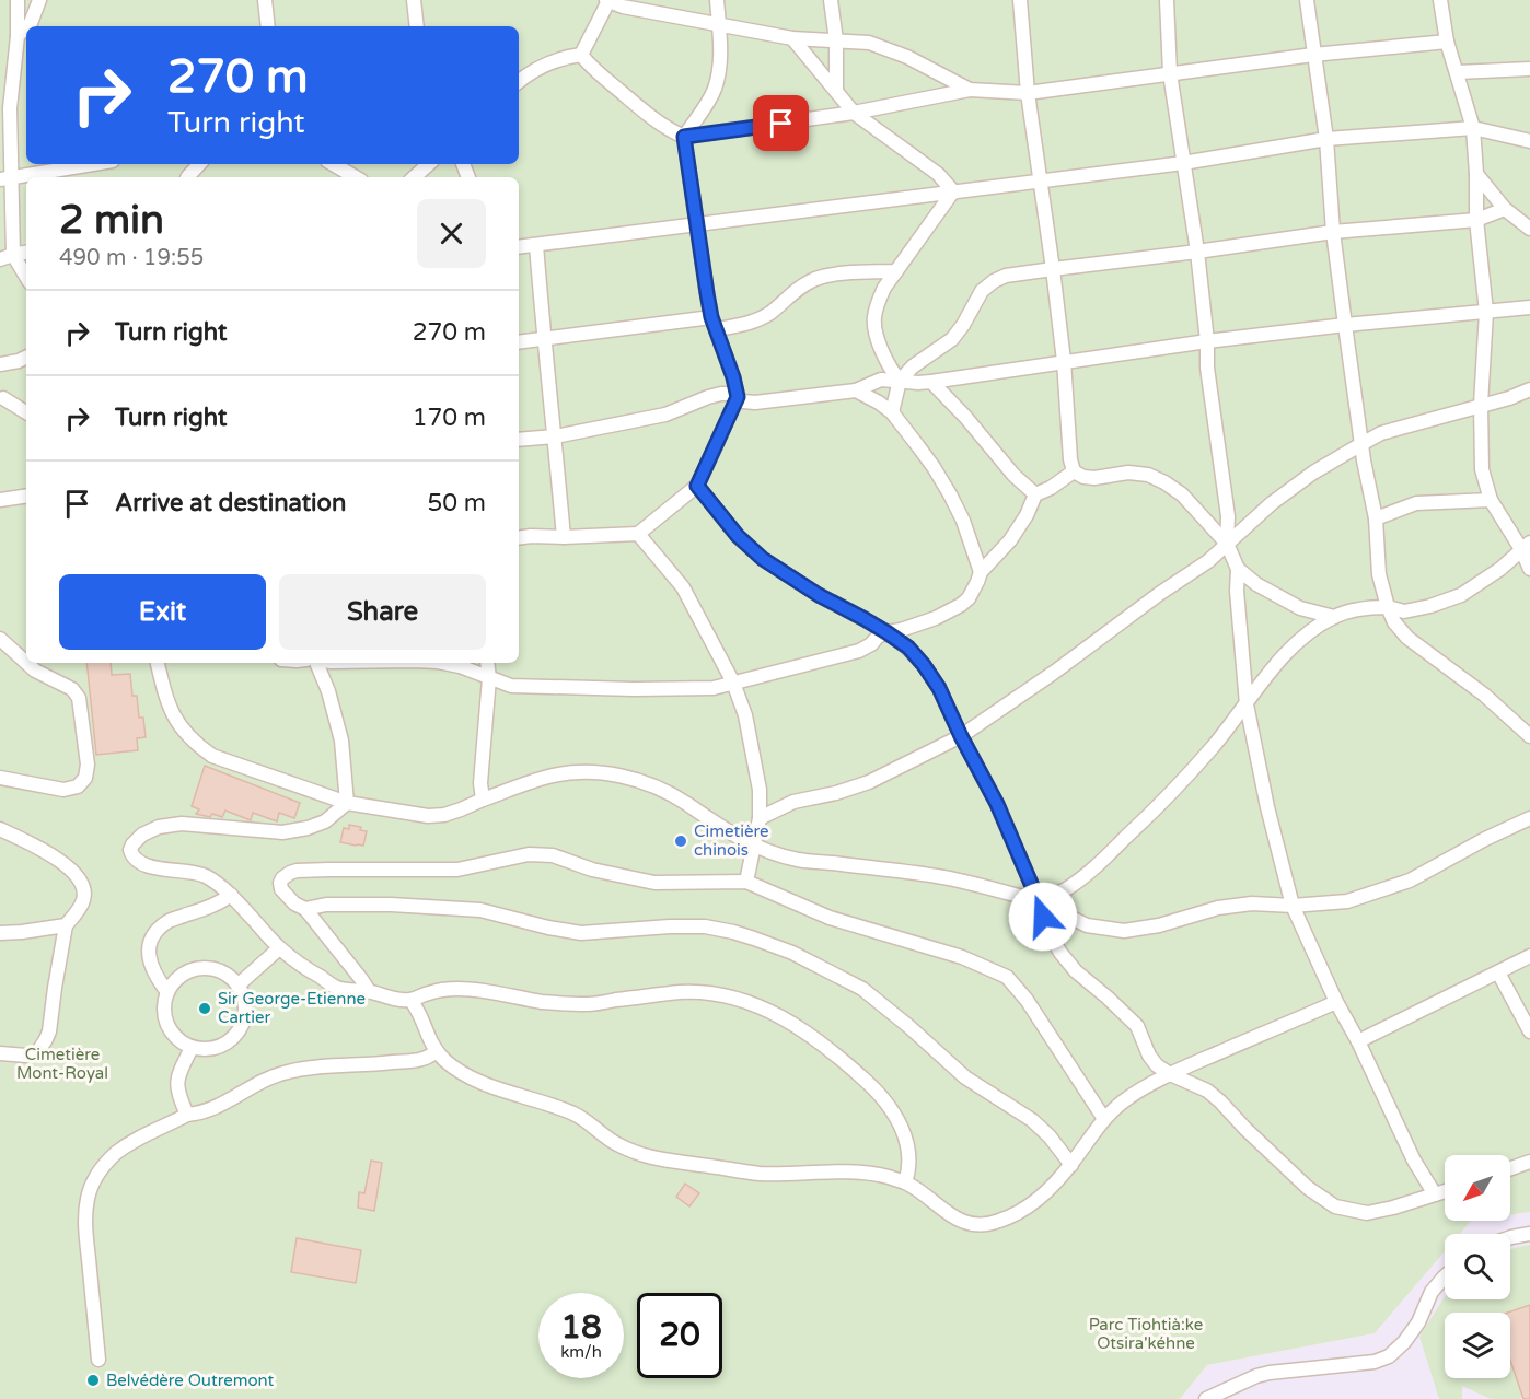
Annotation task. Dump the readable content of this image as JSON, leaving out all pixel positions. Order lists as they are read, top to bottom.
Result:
{
  "parks": ["Cimetière Mont-Royal", "Parc Tiohtià:ke Otsira'kéhne"],
  "places": ["Cimetière chinois", "Sir George-Etienne Cartier", "Belvédère Outremont"],
  "north": "bottom left",
  "page": {
    "turn": ["270 m", "Turn right"],
    "heading": ["2 min", "490 m · 19:55"],
    "list": [
      {
        "name": "Turn right",
        "value": "270 m"
      },
      {
        "name": "Turn right",
        "value": "170 m"
      },
      {
        "name": "Arrive at destination",
        "value": "50 m"
      }
    ],
    "buttons": ["Exit", "Share"],
    "speed": "18 km/h",
    "limit": "20"
  }
}
